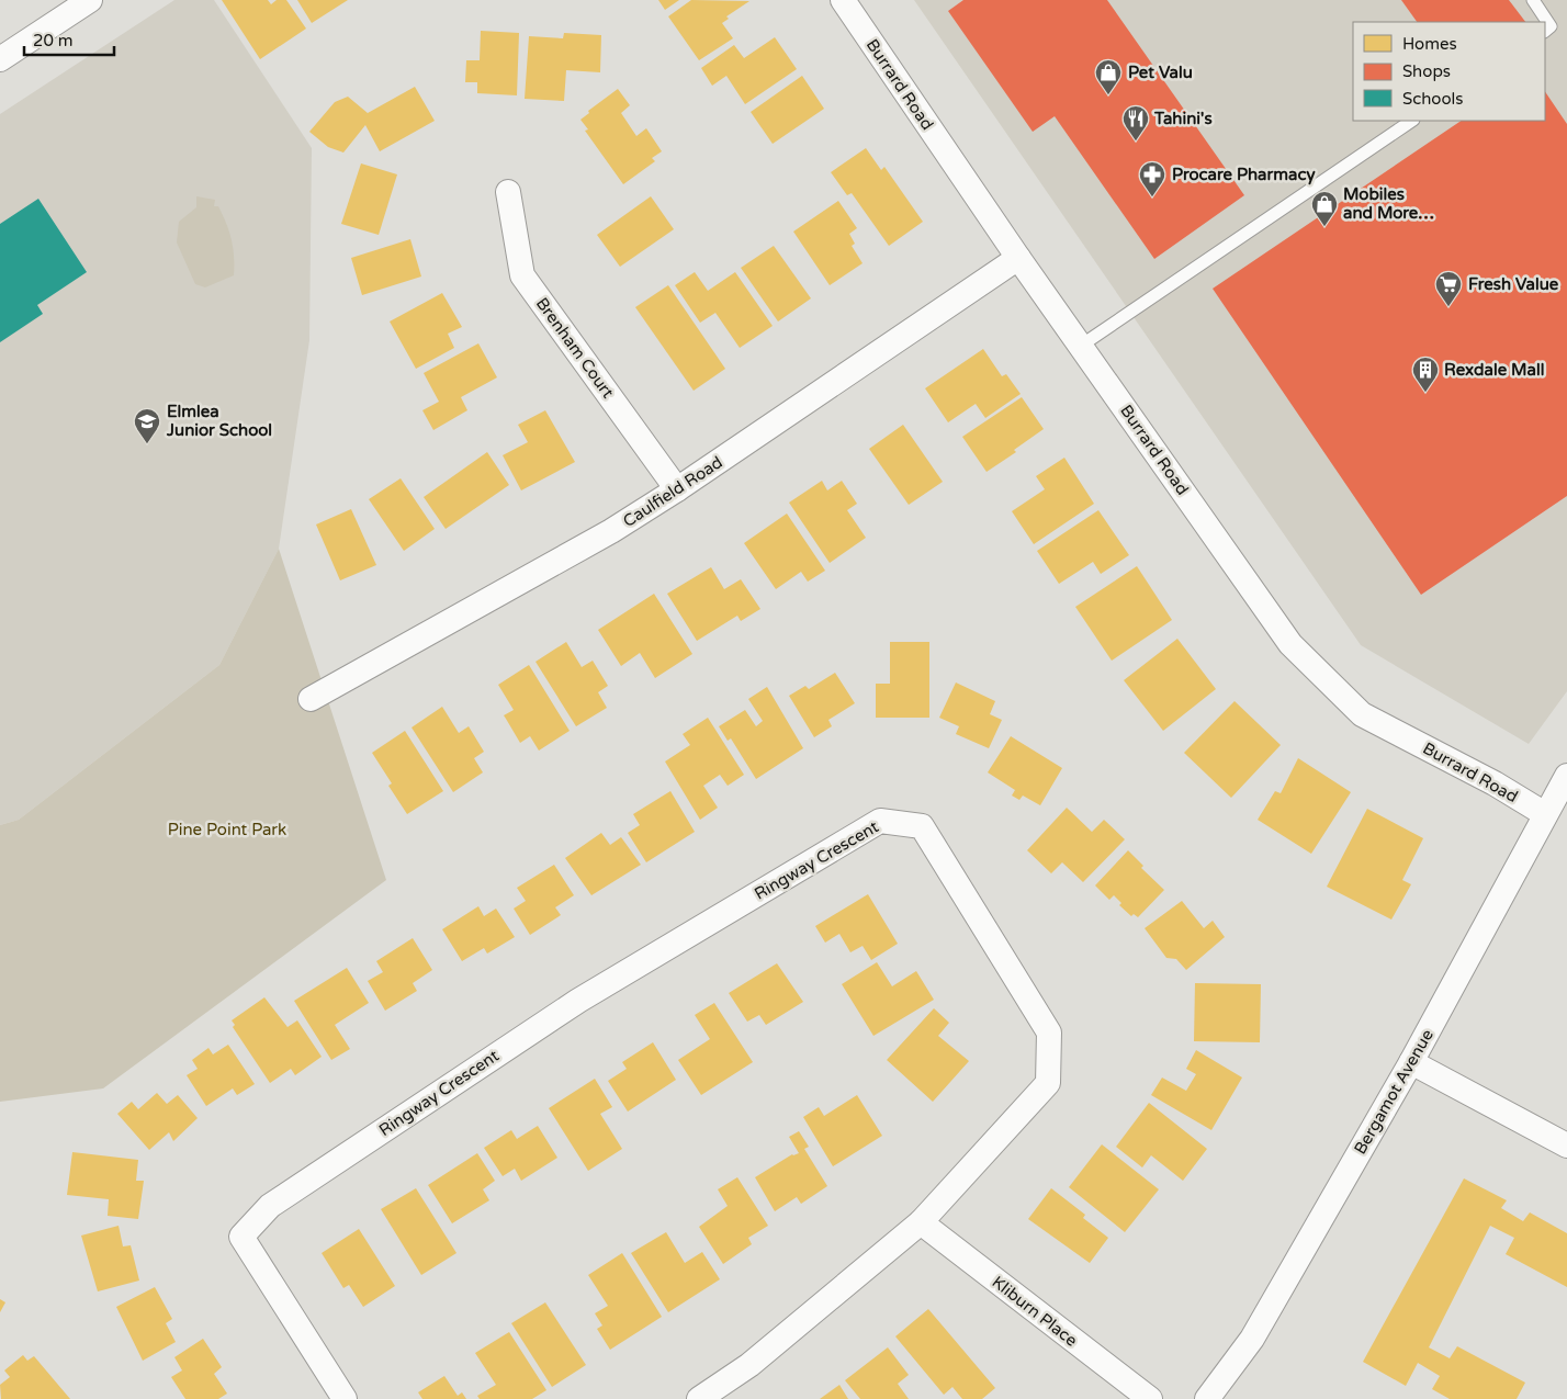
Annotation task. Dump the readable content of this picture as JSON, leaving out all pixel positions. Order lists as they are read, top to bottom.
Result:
{
  "streets": {
    "street": [
      "Burrard Road",
      "Brenham Court",
      "Caulfield Road",
      "Ringway Crescent",
      "Bergamot Avenue",
      "Kliburn Place"
    ]
  },
  "crossings": [
    ["Burrard Road", "Caulfield Road"],
    ["Burrard Road", "Bergamot Avenue"],
    ["Brenham Court", "Caulfield Road"],
    ["Ringway Crescent", "Kliburn Place"]
  ],
  "parks": ["Pine Point Park"],
  "places": {
    "shop": ["Pet Valu", "Mobiles and More…"],
    "restaurant": ["Tahini's"],
    "pharmacy": ["Procare Pharmacy"],
    "supermarket": ["Fresh Value"],
    "building": ["Rexdale Mall"],
    "school or university": ["Elmlea Junior School"]
  },
  "legend": ["Homes", "Shops", "Schools"],
  "scale_bar": "20 m"
}
